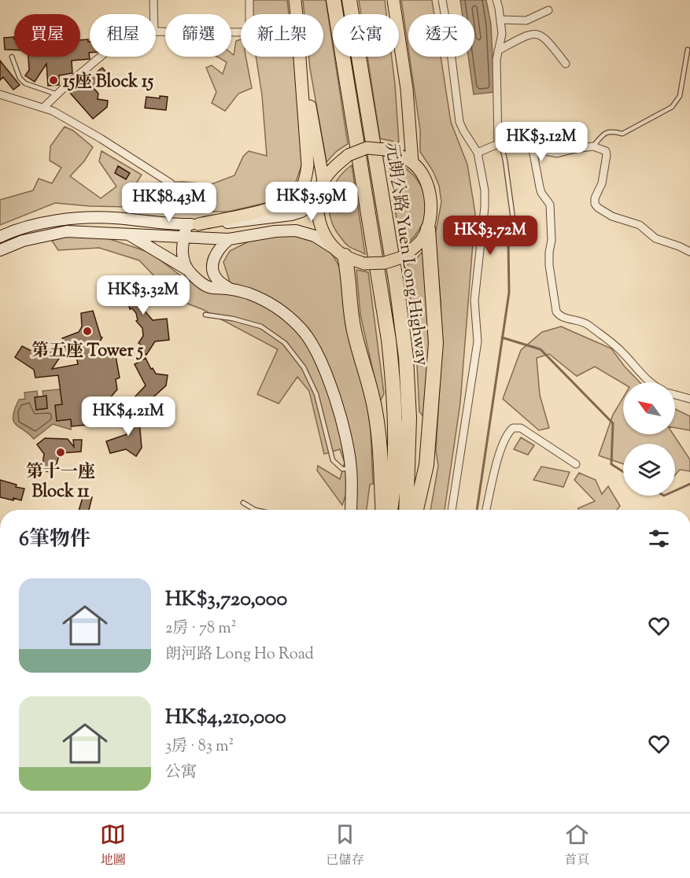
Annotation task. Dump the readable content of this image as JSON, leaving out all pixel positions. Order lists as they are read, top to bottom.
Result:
{
  "streets": {
    "highway": ["元朗公路 Yuen Long Highway"]
  },
  "places": ["15座 Block 15", "第五座 Tower 5", "第十一座 Block 11"],
  "north": "top left",
  "page": {
    "chip": [
      "買屋",
      "租屋",
      "篩選",
      "新上架",
      "公寓",
      "透天"
    ],
    "price": [
      "HK$3.12M",
      "HK$3.59M",
      "HK$8.43M",
      "HK$3.72M",
      "HK$3.32M",
      "HK$4.21M"
    ],
    "heading": "6筆物件",
    "list": [
      {
        "name": "HK$3,720,000",
        "note": "2房 · 78 m² · 朗河路 Long Ho Road"
      },
      {
        "name": "HK$4,210,000",
        "note": "3房 · 83 m² · 公寓"
      }
    ],
    "tabs": ["地圖", "已儲存", "首頁"]
  }
}
